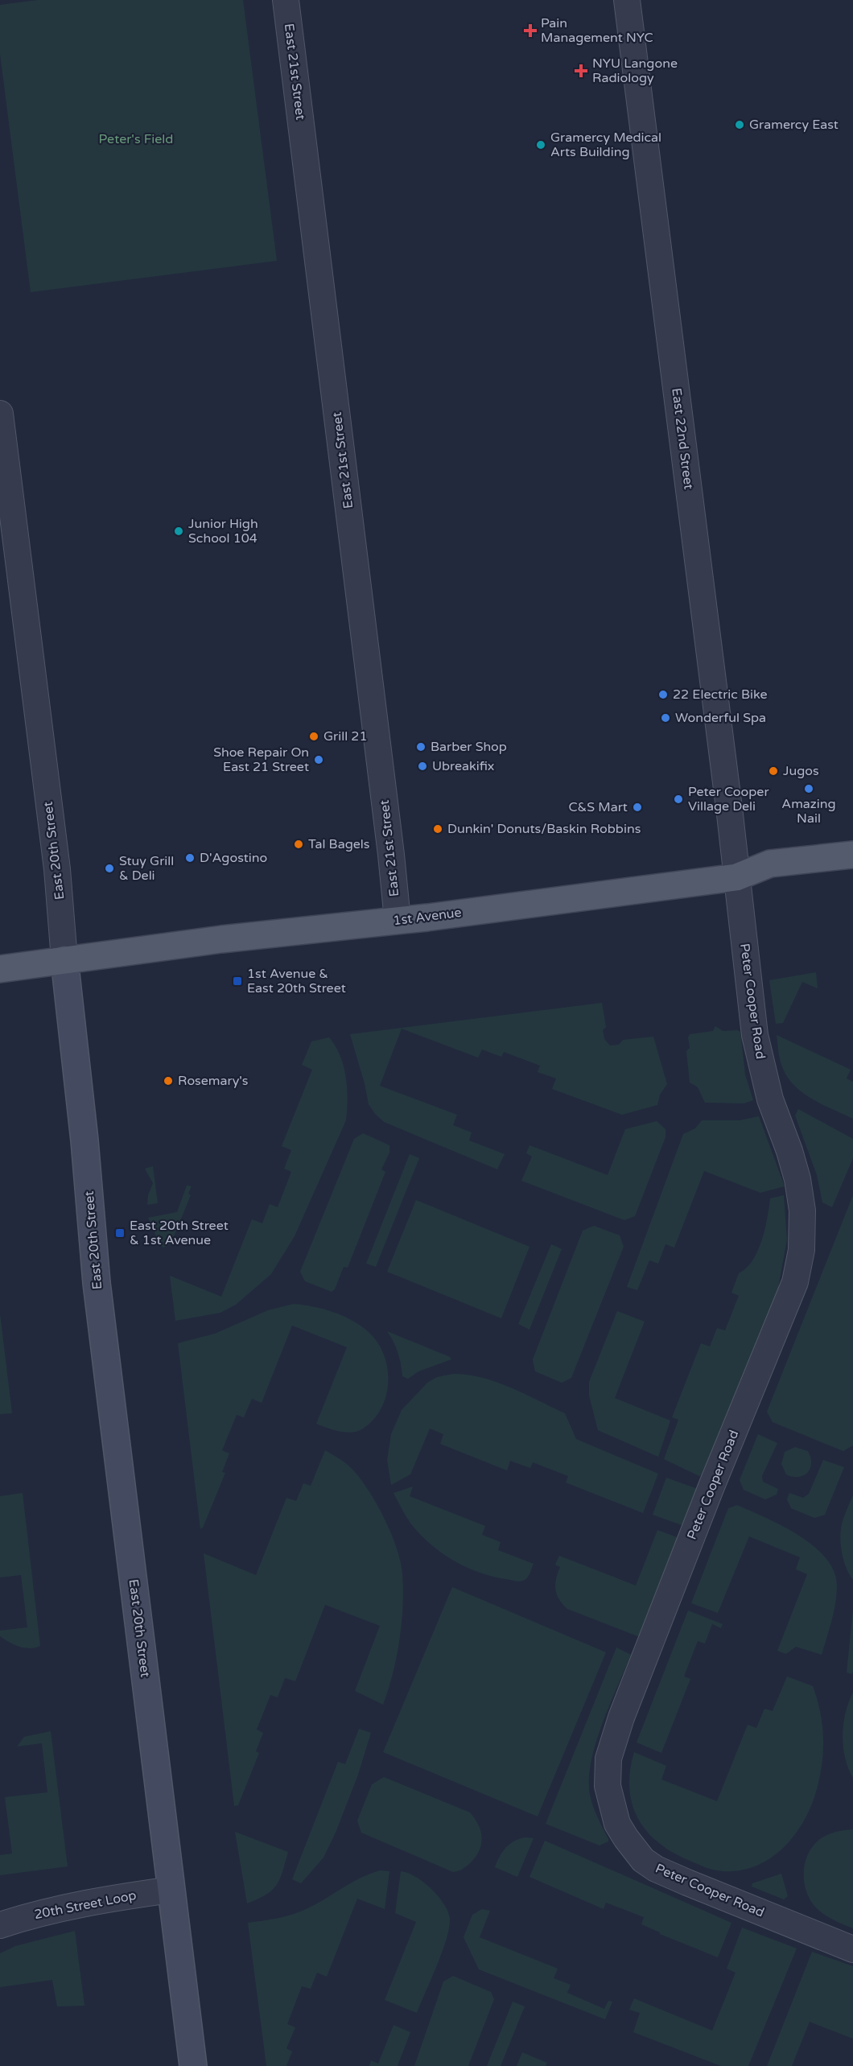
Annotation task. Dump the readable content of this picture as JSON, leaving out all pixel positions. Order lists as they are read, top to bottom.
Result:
{
  "streets": {
    "main road": ["1st Avenue"],
    "street": [
      "East 21st Street",
      "East 22nd Street",
      "East 20th Street",
      "Peter Cooper Road",
      "20th Street Loop"
    ]
  },
  "crossings": [
    ["East 21st Street", "1st Avenue"],
    ["East 22nd Street", "1st Avenue"],
    ["East 22nd Street", "Peter Cooper Road"],
    ["East 20th Street", "1st Avenue"],
    ["East 20th Street", "20th Street Loop"],
    ["1st Avenue", "Peter Cooper Road"]
  ],
  "parks": ["Peter's Field"],
  "places": {
    "health": ["Pain Management NYC", "NYU Langone Radiology"],
    "other": [
      "Gramercy East",
      "Gramercy Medical Arts Building",
      "Junior High School 104",
      "22 Electric Bike",
      "Wonderful Spa",
      "Grill 21",
      "Barber Shop",
      "Shoe Repair On East 21 Street",
      "Ubreakifix",
      "Jugos",
      "Amazing Nail",
      "Peter Cooper Village Deli",
      "C&S Mart",
      "Dunkin' Donuts/Baskin Robbins",
      "Tal Bagels",
      "D'Agostino",
      "Stuy Grill & Deli",
      "Rosemary's"
    ],
    "transit": ["1st Avenue & East 20th Street", "East 20th Street & 1st Avenue"]
  }
}
